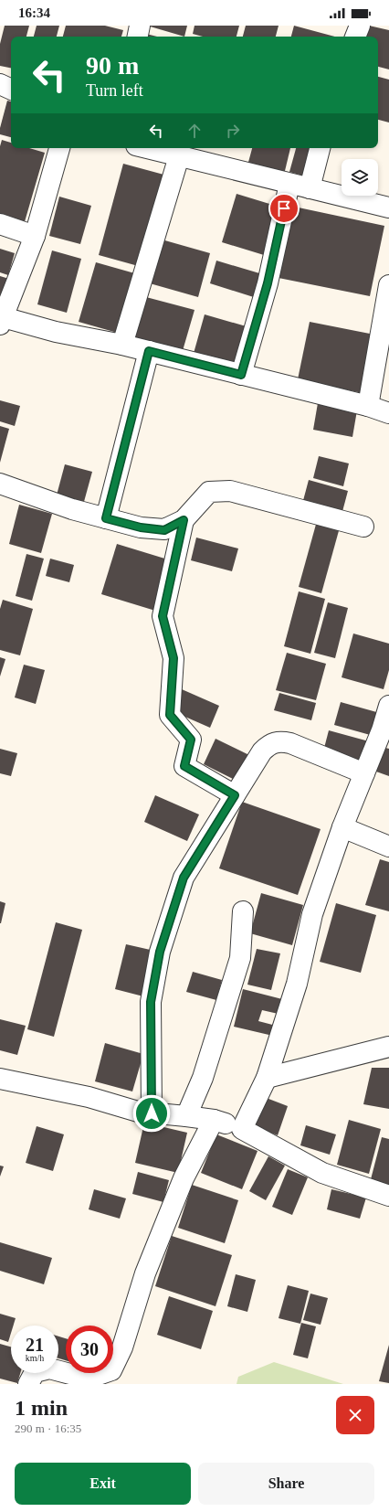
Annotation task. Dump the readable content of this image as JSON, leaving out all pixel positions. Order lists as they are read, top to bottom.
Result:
{
  "page": {
    "status": "16:34",
    "turn": ["90 m", "Turn left"],
    "speed": "21 km/h",
    "limit": "30",
    "heading": ["1 min", "290 m · 16:35"],
    "buttons": ["Exit", "Share"]
  }
}
